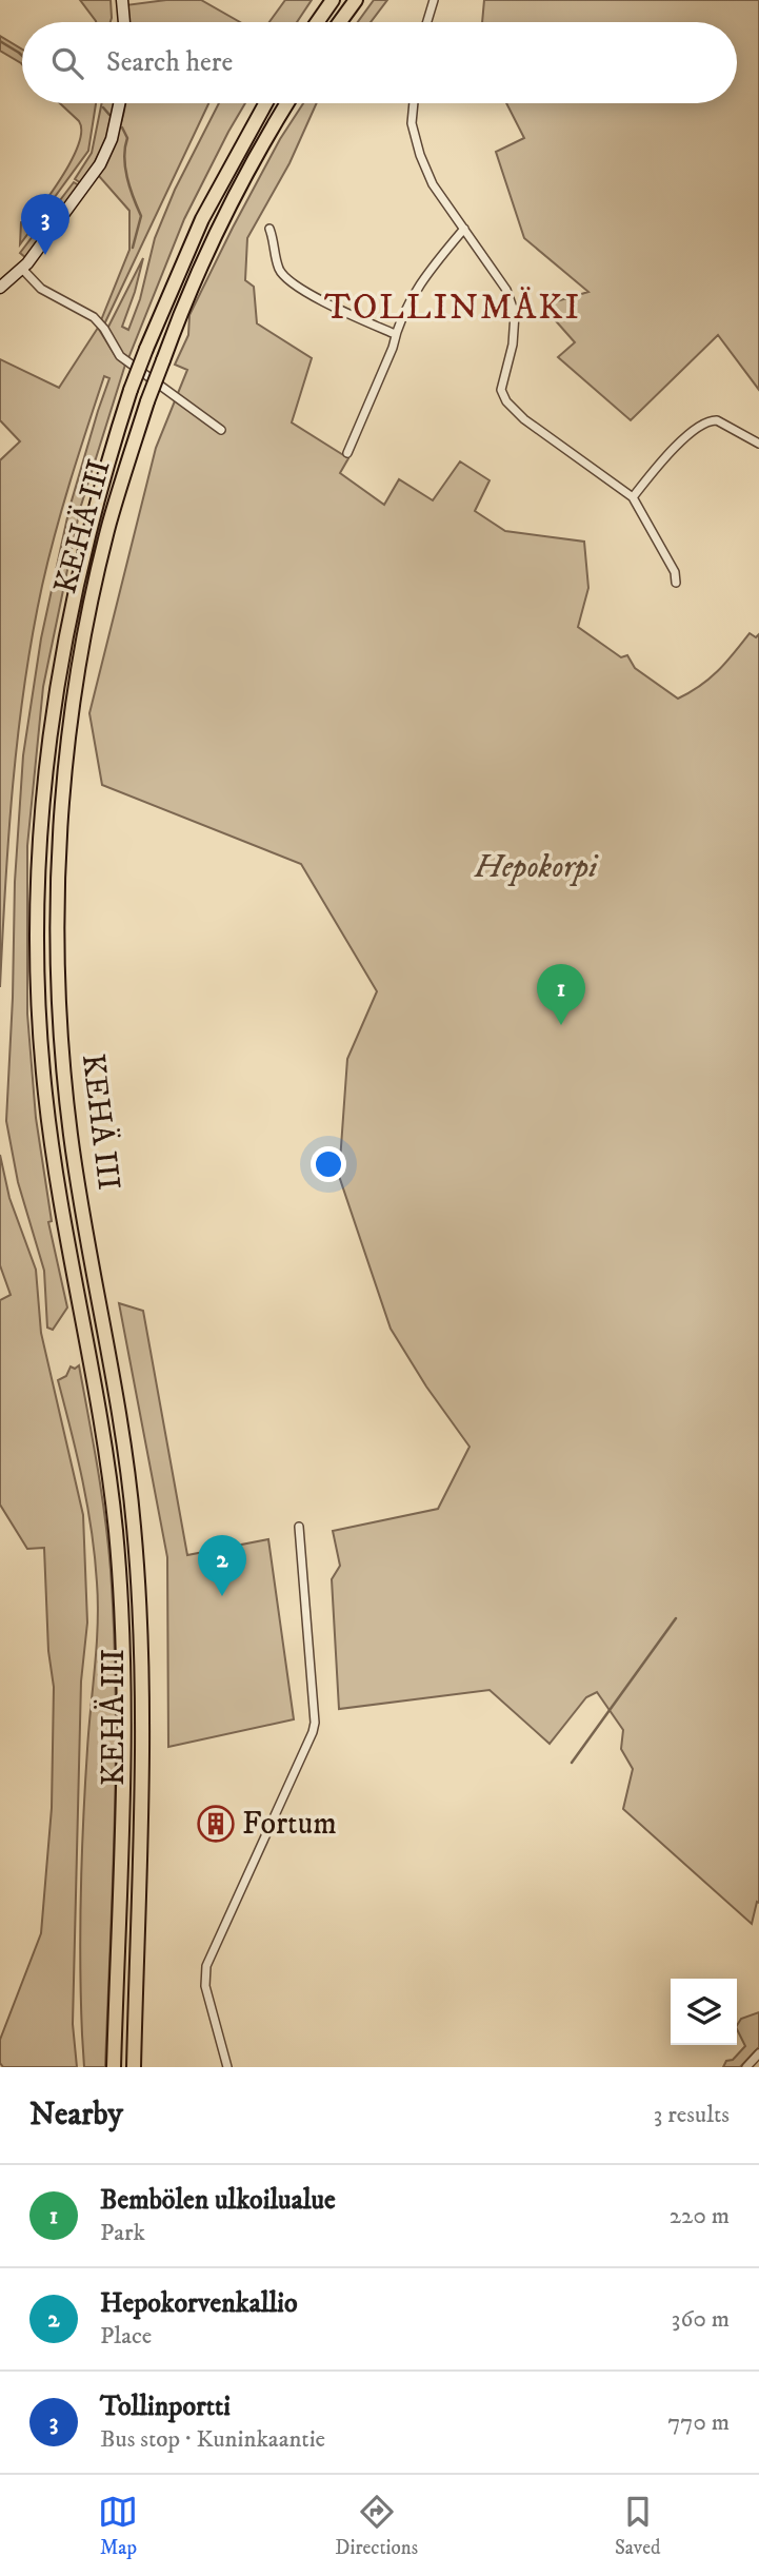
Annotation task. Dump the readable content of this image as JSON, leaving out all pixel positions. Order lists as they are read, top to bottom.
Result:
{
  "streets": {
    "highway": ["KEHÄ III"]
  },
  "districts": ["TOLLINMÄKI"],
  "parks": ["Hepokorpi"],
  "places": {
    "building": ["Fortum"]
  },
  "page": {
    "search": "Search here",
    "pins": ["3", "1", "2"],
    "heading": ["Nearby", "3 results"],
    "list": [
      {
        "mark": "1",
        "name": "Bembölen ulkoilualue",
        "note": "Park",
        "value": "220 m"
      },
      {
        "mark": "2",
        "name": "Hepokorvenkallio",
        "note": "Place",
        "value": "360 m"
      },
      {
        "mark": "3",
        "name": "Tollinportti",
        "note": "Bus stop · Kuninkaantie",
        "value": "770 m"
      }
    ],
    "nav": ["Map", "Directions", "Saved"]
  }
}
